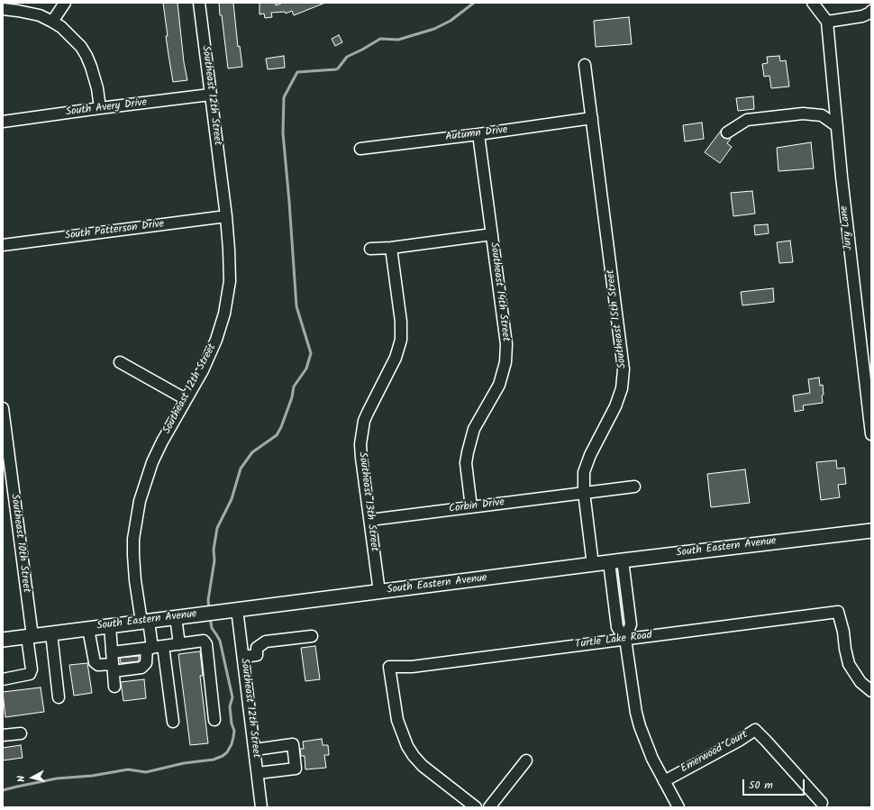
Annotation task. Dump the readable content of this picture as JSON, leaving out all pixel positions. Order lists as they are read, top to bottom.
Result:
{
  "streets": {
    "main road": ["South Eastern Avenue"],
    "street": [
      "Southeast 12th Street",
      "South Avery Drive",
      "Autumn Drive",
      "Jury Lane",
      "South Patterson Drive",
      "Southeast 14th Street",
      "Southeast 15th Street",
      "Southeast 13th Street",
      "Corbin Drive",
      "Southeast 10th Street",
      "Turtle Lake Road",
      "Emerwood Court"
    ]
  },
  "crossings": [
    ["Southeast 12th Street", "South Avery Drive"],
    ["Southeast 12th Street", "South Patterson Drive"],
    ["Southeast 12th Street", "South Eastern Avenue"],
    ["Autumn Drive", "Southeast 14th Street"],
    ["Autumn Drive", "Southeast 15th Street"],
    ["Southeast 14th Street", "Corbin Drive"],
    ["Southeast 15th Street", "Corbin Drive"],
    ["Southeast 15th Street", "South Eastern Avenue"],
    ["Southeast 13th Street", "Corbin Drive"],
    ["Southeast 13th Street", "South Eastern Avenue"],
    ["Southeast 10th Street", "South Eastern Avenue"]
  ],
  "scale_bar": "50 m",
  "north": "left"
}
